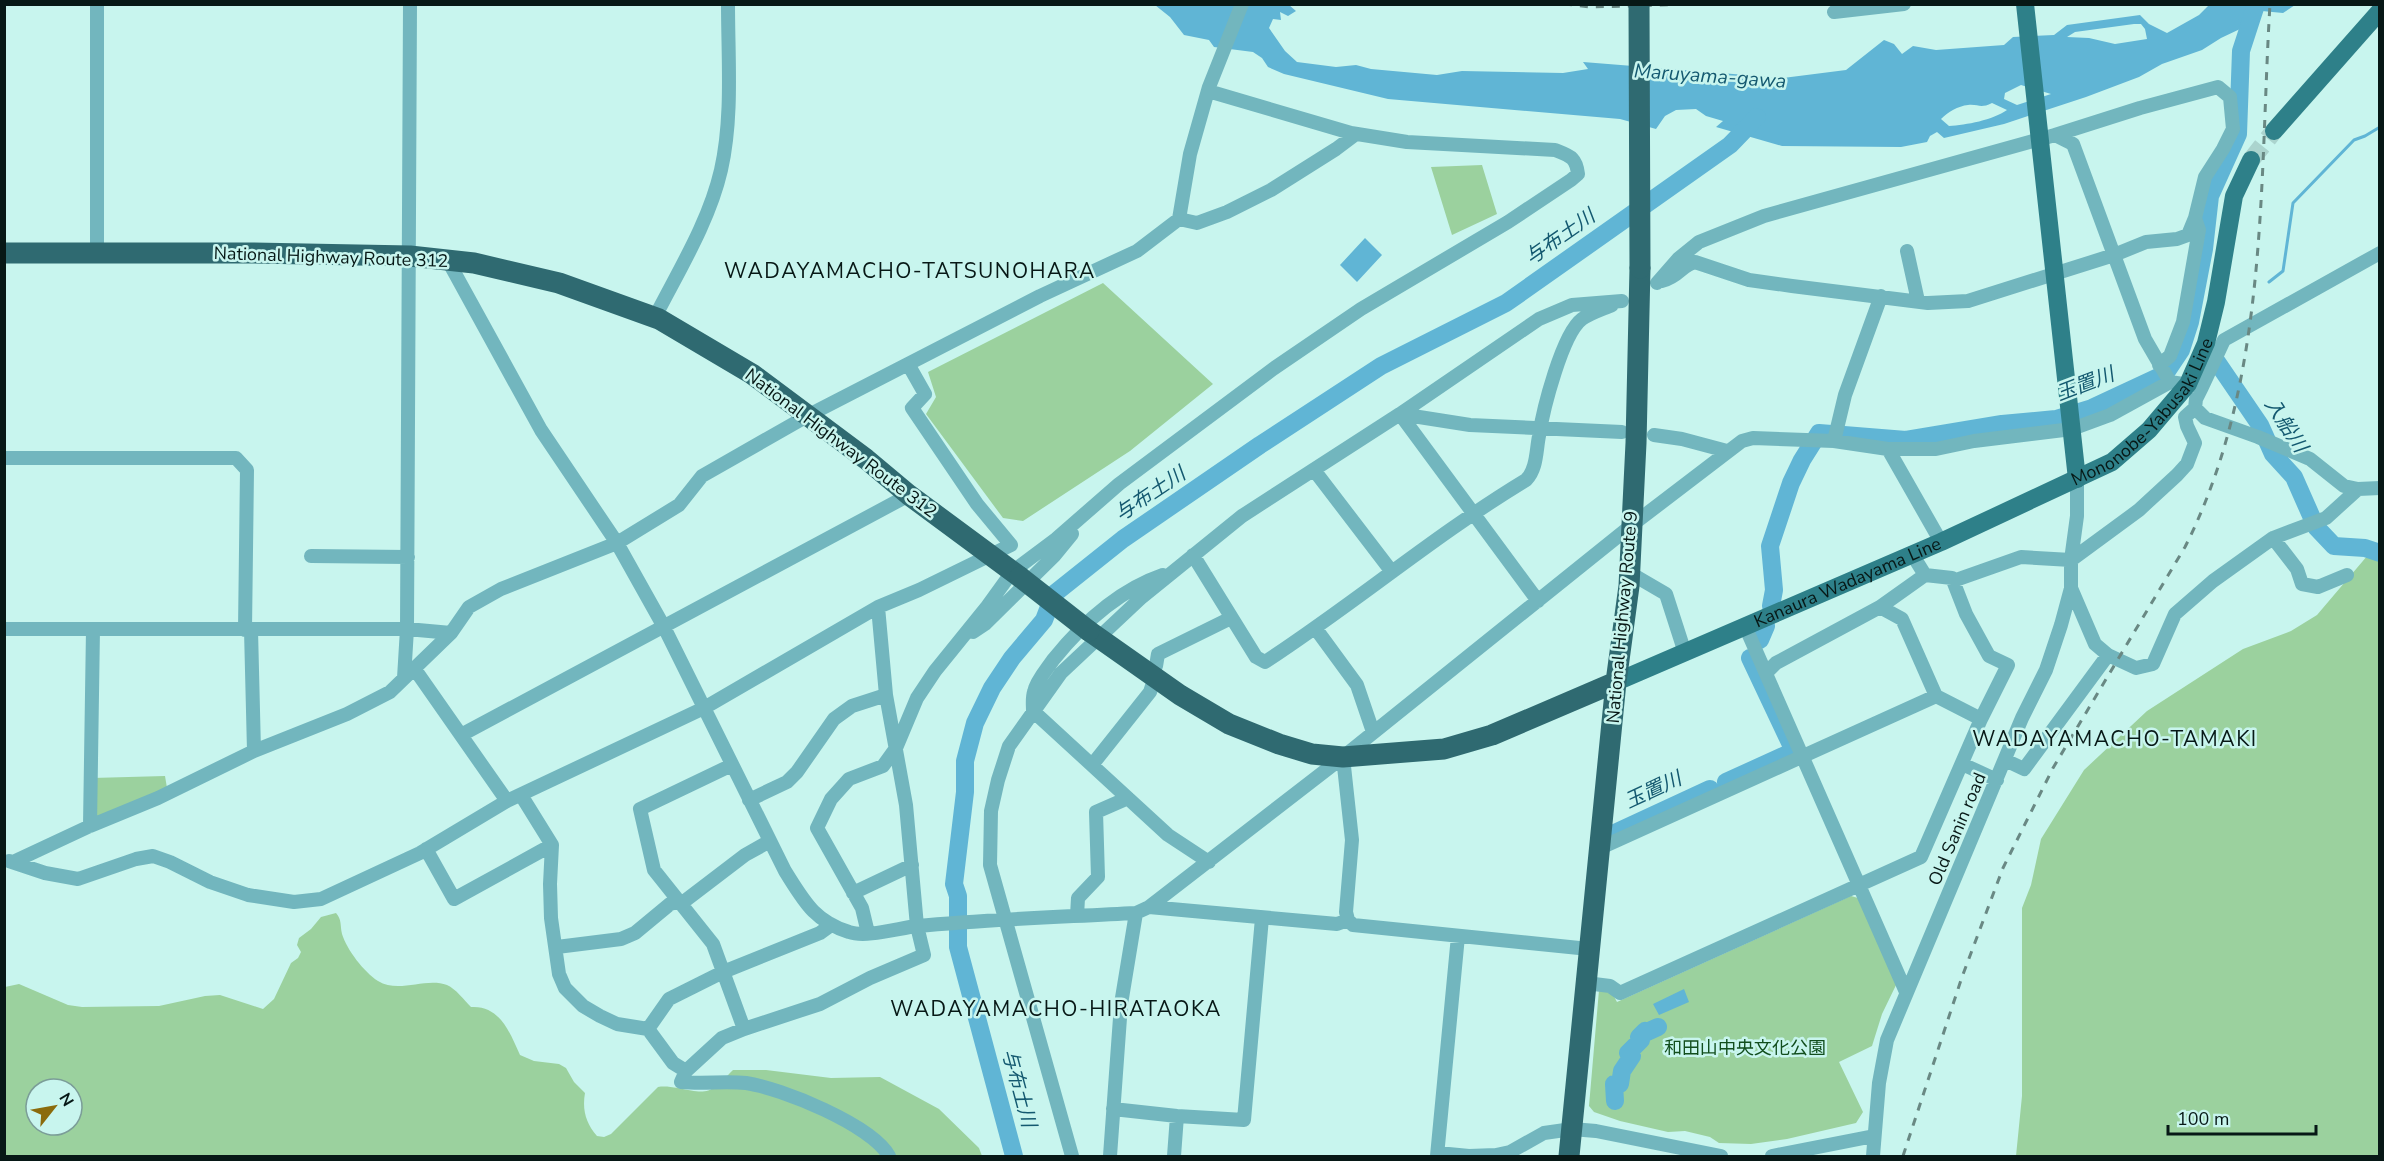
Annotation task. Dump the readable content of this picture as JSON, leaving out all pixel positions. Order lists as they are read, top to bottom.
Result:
{
  "streets": {
    "highway": ["National Highway Route 312", "National Highway Route 9"],
    "main road": ["Mononobe-Yabusaki Line", "Kanaura Wadayama Line"],
    "street": ["Old Sanin road"]
  },
  "crossings": [
    ["National Highway Route 312", "Kanaura Wadayama Line"],
    ["National Highway Route 312", "National Highway Route 9"],
    ["Mononobe-Yabusaki Line", "Kanaura Wadayama Line"],
    ["Mononobe-Yabusaki Line", "Old Sanin road"],
    ["Kanaura Wadayama Line", "National Highway Route 9"],
    ["Kanaura Wadayama Line", "Old Sanin road"]
  ],
  "districts": ["WADAYAMACHO-TATSUNOHARA", "WADAYAMACHO-TAMAKI", "WADAYAMACHO-HIRATAOKA"],
  "water": [
    "Maruyama-gawa",
    "与布土川",
    "玉置川",
    "入船川"
  ],
  "parks": ["和田山中央文化公園"],
  "scale_bar": "100 m",
  "north": "top right"
}
